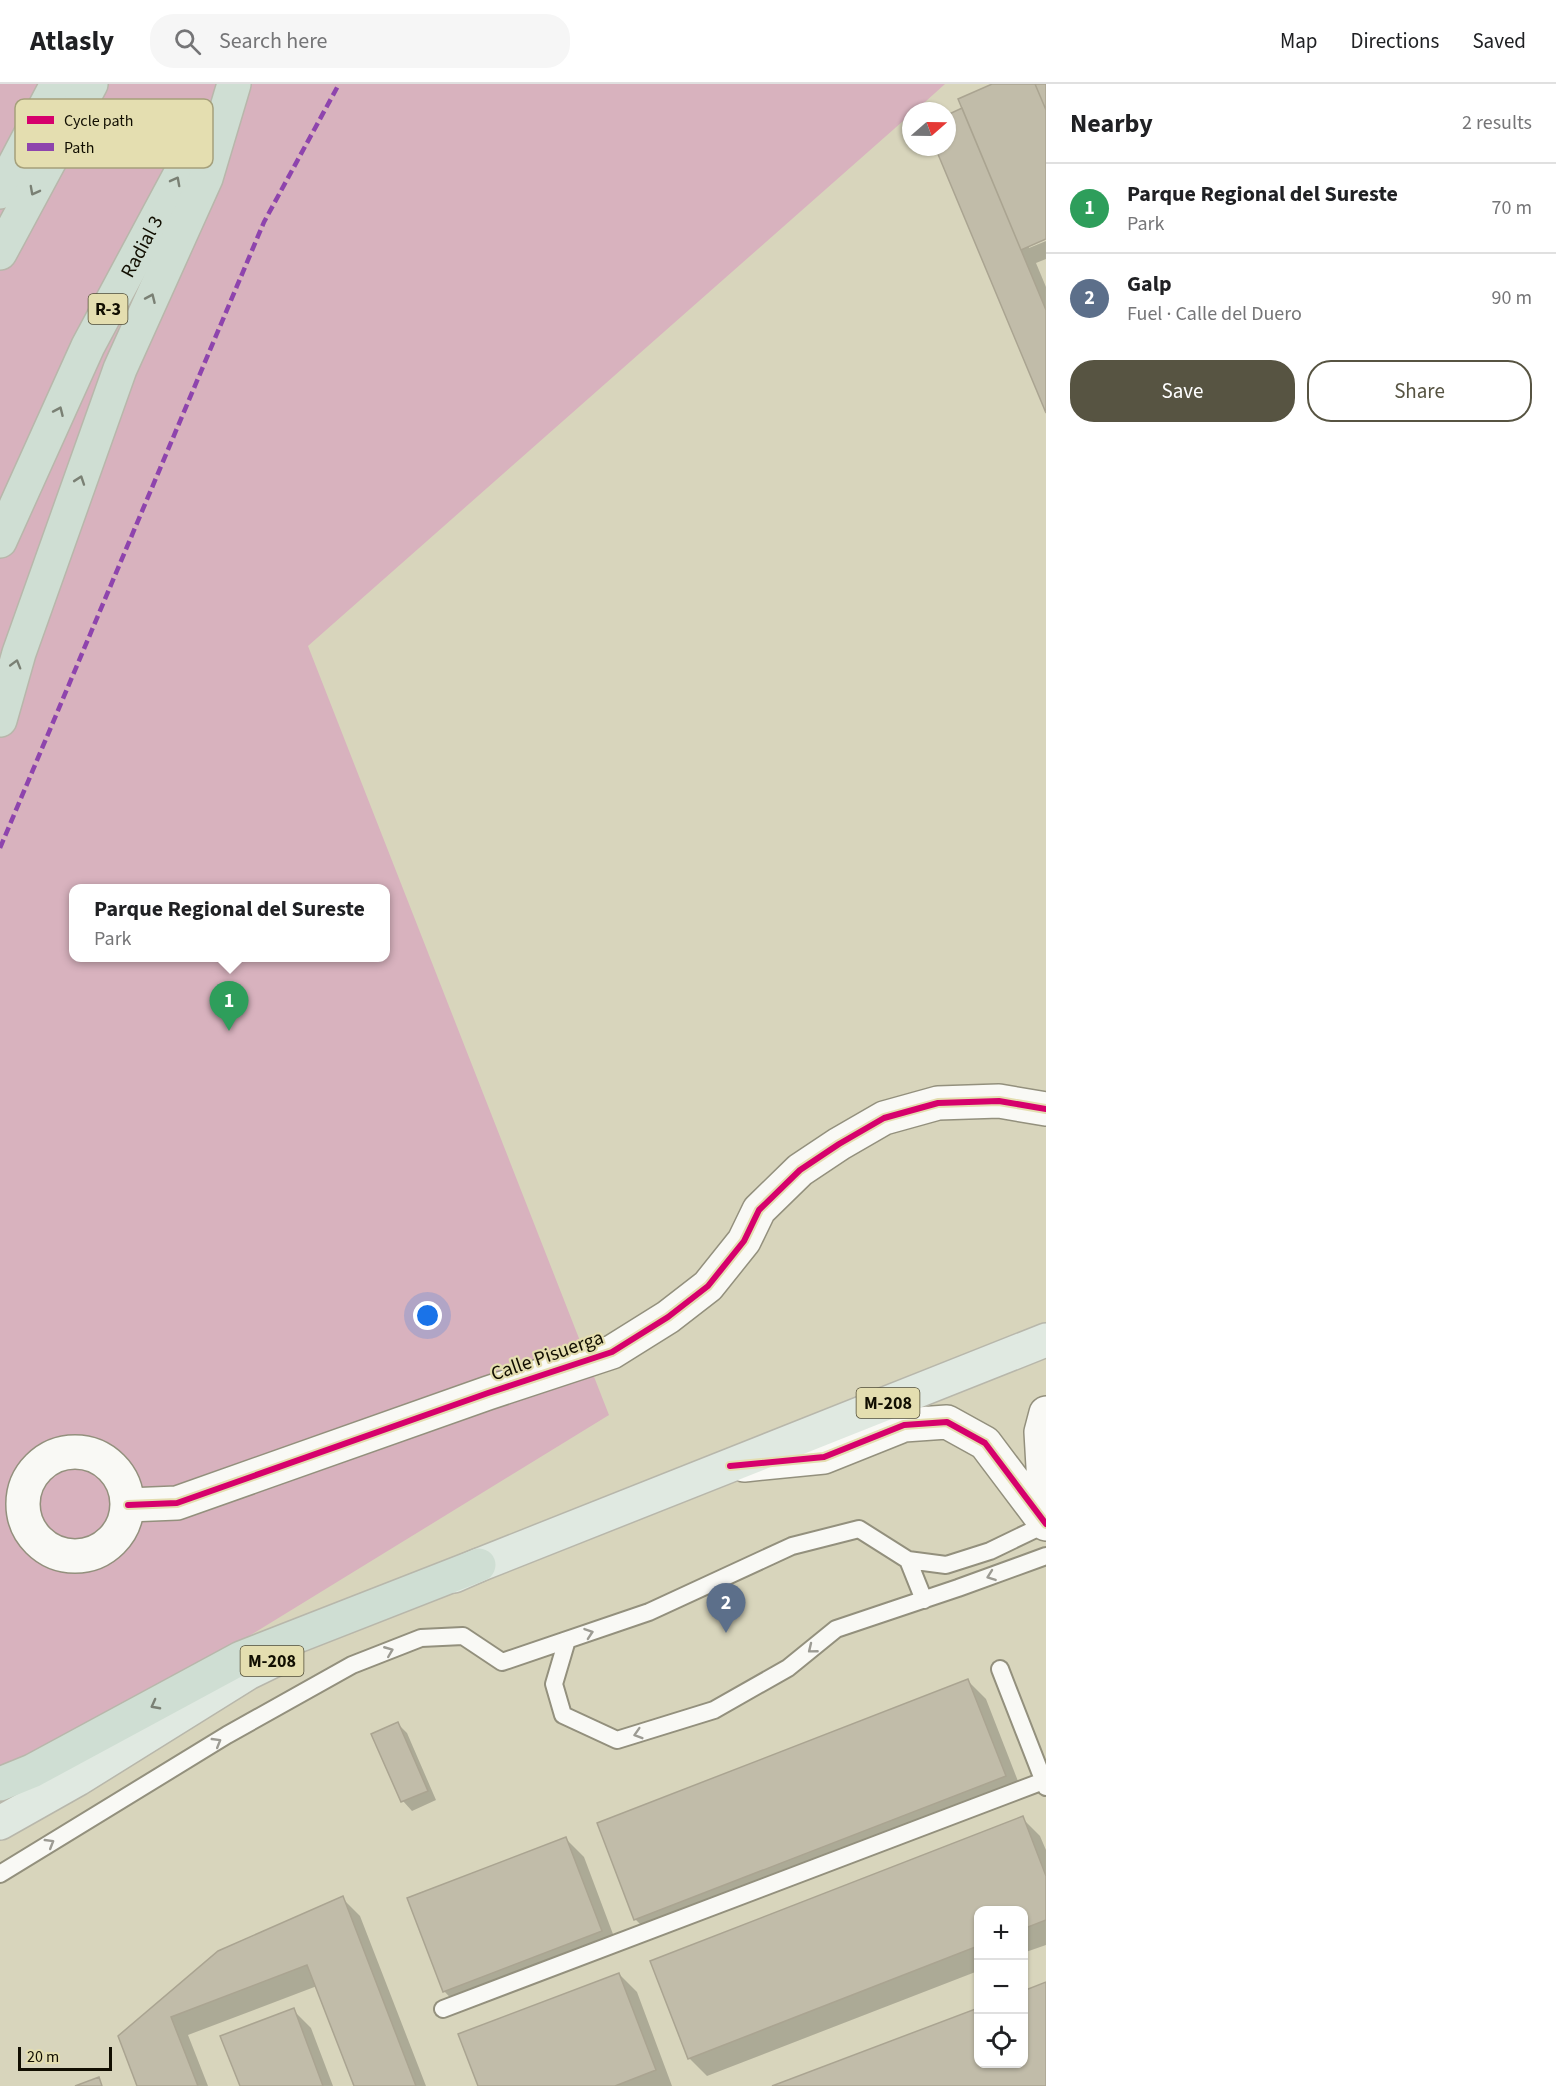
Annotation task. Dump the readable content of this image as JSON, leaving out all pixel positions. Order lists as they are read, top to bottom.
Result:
{
  "streets": {
    "highway": ["Radial 3", "R-3"],
    "main road": ["M-208"],
    "street": ["Calle Pisuerga"]
  },
  "legend": ["Cycle path", "Path"],
  "scale_bar": "20 m",
  "north": "right",
  "page": {
    "header": "Atlasly",
    "search": "Search here",
    "nav": ["Map", "Directions", "Saved"],
    "heading": ["Nearby", "2 results"],
    "list": [
      {
        "mark": "1",
        "name": "Parque Regional del Sureste",
        "note": "Park",
        "value": "70 m"
      },
      {
        "mark": "2",
        "name": "Galp",
        "note": "Fuel · Calle del Duero",
        "value": "90 m"
      }
    ],
    "buttons": ["Save", "Share"],
    "popup": ["Parque Regional del Sureste", "Park"],
    "pins": ["1", "2"],
    "map_buttons": ["+", "−"],
    "scale": "20 m"
  }
}
